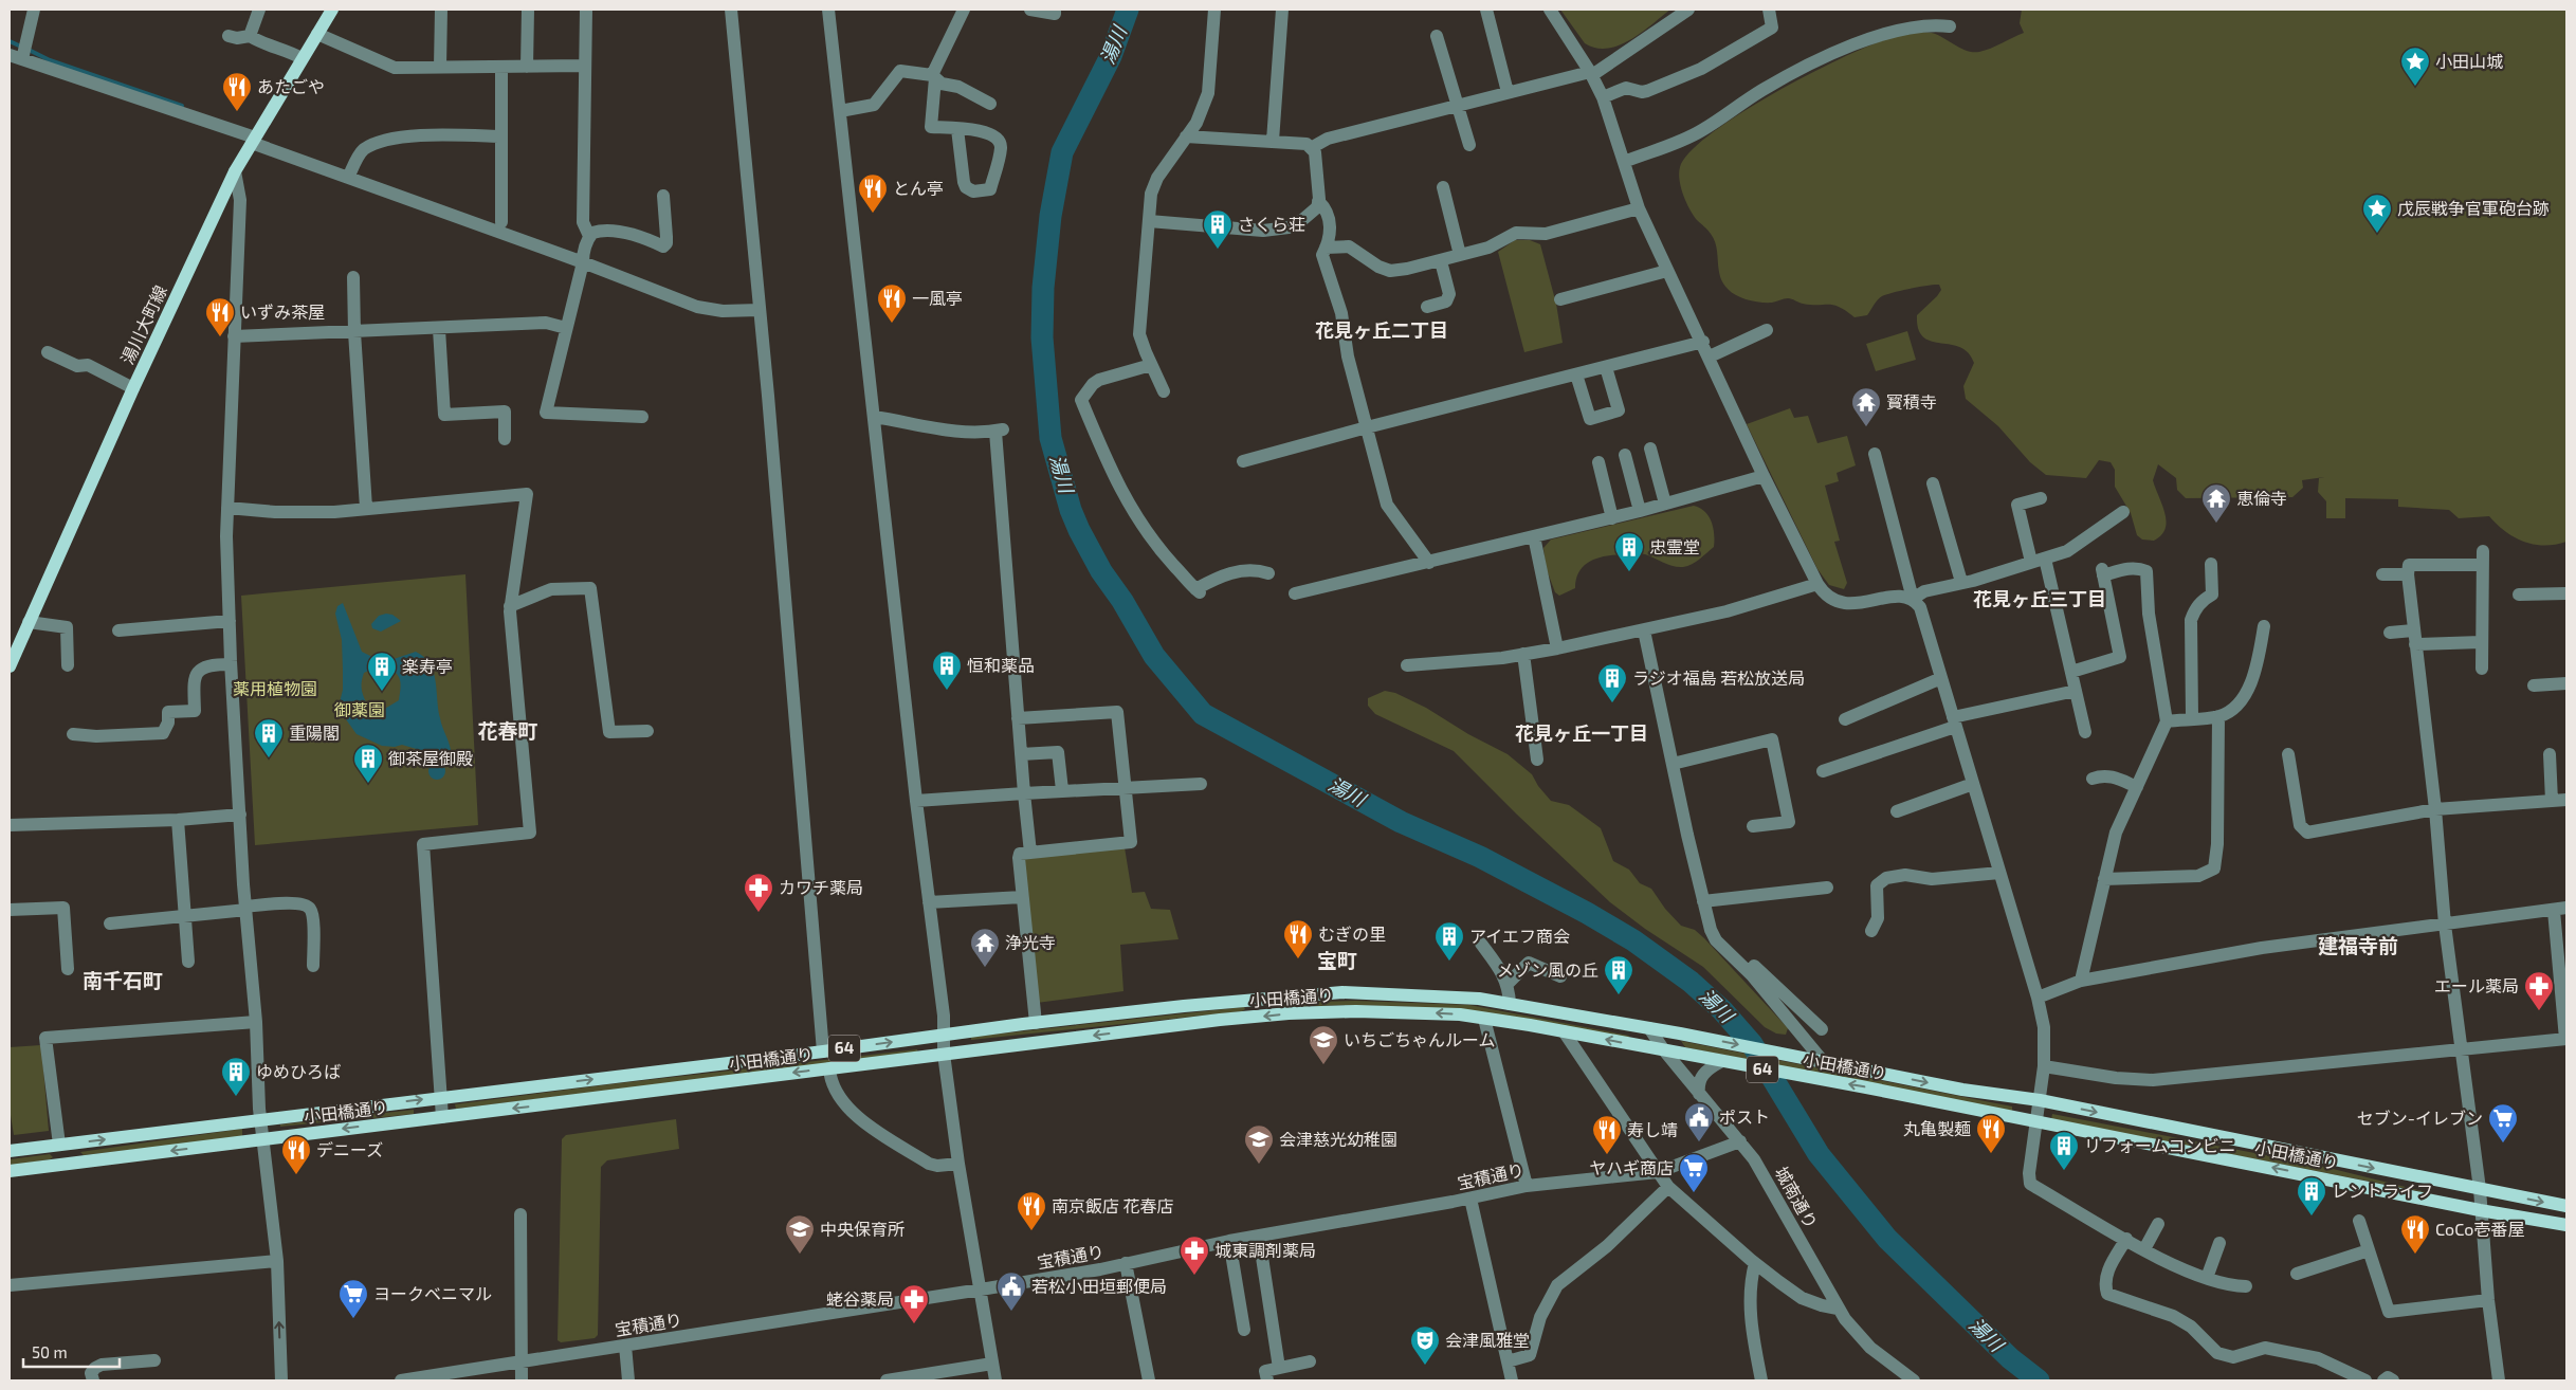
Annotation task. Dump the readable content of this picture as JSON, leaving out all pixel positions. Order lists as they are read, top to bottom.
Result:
{
  "streets": {
    "main road": ["湯川大町線", "小田橋通り", "64"],
    "street": ["宝積通り", "城南通り"]
  },
  "crossings": [
    ["小田橋通り", "城南通り"],
    ["宝積通り", "城南通り"]
  ],
  "districts": [
    "花見ヶ丘二丁目",
    "花見ヶ丘三丁目",
    "花春町",
    "花見ヶ丘一丁目",
    "建福寺前",
    "宝町",
    "南千石町"
  ],
  "water": ["湯川"],
  "parks": ["薬用植物園", "御薬園"],
  "places": {
    "place": ["小田山城", "戊辰戦争官軍砲台跡"],
    "restaurant": [
      "あたごや",
      "とん亭",
      "一風亭",
      "いずみ茶屋",
      "むぎの里",
      "丸亀製麺",
      "寿し靖",
      "デニーズ",
      "南京飯店 花春店",
      "CoCo壱番屋"
    ],
    "building": [
      "さくら荘",
      "忠霊堂",
      "恒和薬品",
      "楽寿亭",
      "ラジオ福島 若松放送局",
      "重陽閣",
      "御茶屋御殿",
      "アイエフ商会",
      "メゾン風の丘",
      "ゆめひろば",
      "リフォームコンビニ",
      "レントライフ"
    ],
    "temple": ["寳積寺", "恵倫寺", "浄光寺"],
    "pharmacy": [
      "カワチ薬局",
      "エール薬局",
      "城東調剤薬局",
      "蛯谷薬局"
    ],
    "school or university": ["いちごちゃんルーム", "会津慈光幼稚園", "中央保育所"],
    "public building": ["ポスト", "若松小田垣郵便局"],
    "supermarket": ["セブン-イレブン", "ヤハギ商店", "ヨークベニマル"],
    "theatre": ["会津風雅堂"]
  },
  "scale_bar": "50 m"
}
